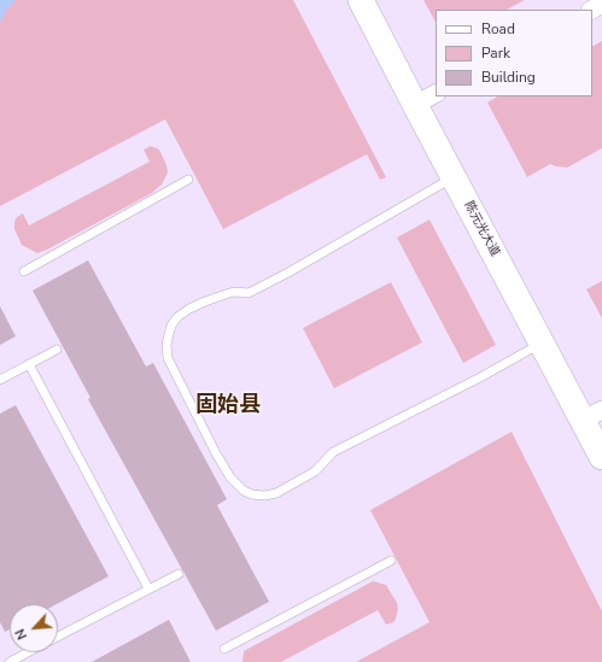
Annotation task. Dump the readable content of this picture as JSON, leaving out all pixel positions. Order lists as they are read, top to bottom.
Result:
{
  "streets": {
    "main road": ["陈元光大道"]
  },
  "districts": ["固始县"],
  "legend": ["Road", "Park", "Building"],
  "north": "bottom left"
}
